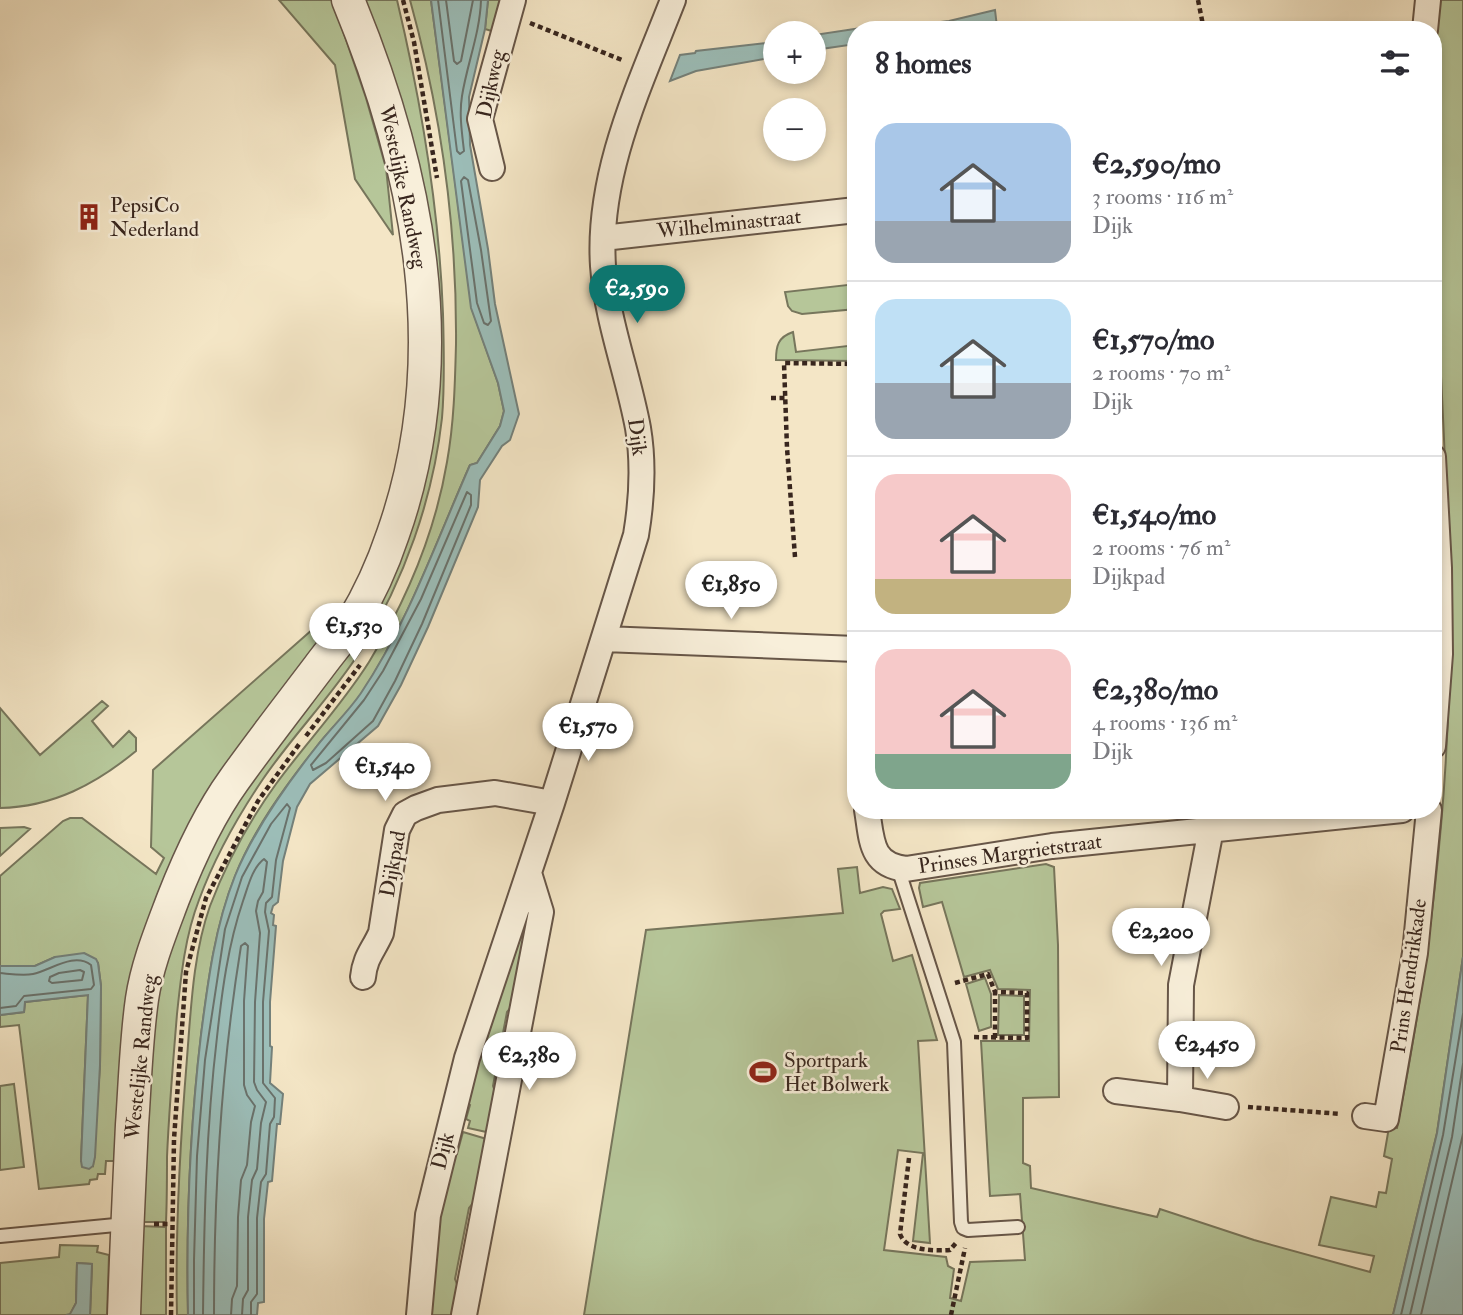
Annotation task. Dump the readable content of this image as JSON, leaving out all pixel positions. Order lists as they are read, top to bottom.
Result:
{
  "streets": {
    "street": [
      "Dijkweg",
      "Westelijke Randweg",
      "Wilhelminastraat",
      "Dijk",
      "Prinses Margrietstraat",
      "Dijkpad",
      "Prins Hendrikkade"
    ]
  },
  "crossings": [
    ["Wilhelminastraat", "Dijk"],
    ["Dijk", "Dijkpad"]
  ],
  "places": {
    "building": ["PepsiCo Nederland"],
    "sports": ["Sportpark Het Bolwerk"]
  },
  "page": {
    "map_buttons": ["+", "−"],
    "heading": "8 homes",
    "list": [
      {
        "name": "€2,590/mo",
        "note": "3 rooms · 116 m² · Dijk"
      },
      {
        "name": "€1,570/mo",
        "note": "2 rooms · 70 m² · Dijk"
      },
      {
        "name": "€1,540/mo",
        "note": "2 rooms · 76 m² · Dijkpad"
      },
      {
        "name": "€2,380/mo",
        "note": "4 rooms · 136 m² · Dijk"
      }
    ],
    "price": [
      "€2,590",
      "€1,850",
      "€1,530",
      "€1,570",
      "€1,540",
      "€2,200",
      "€2,450",
      "€2,380"
    ]
  }
}
